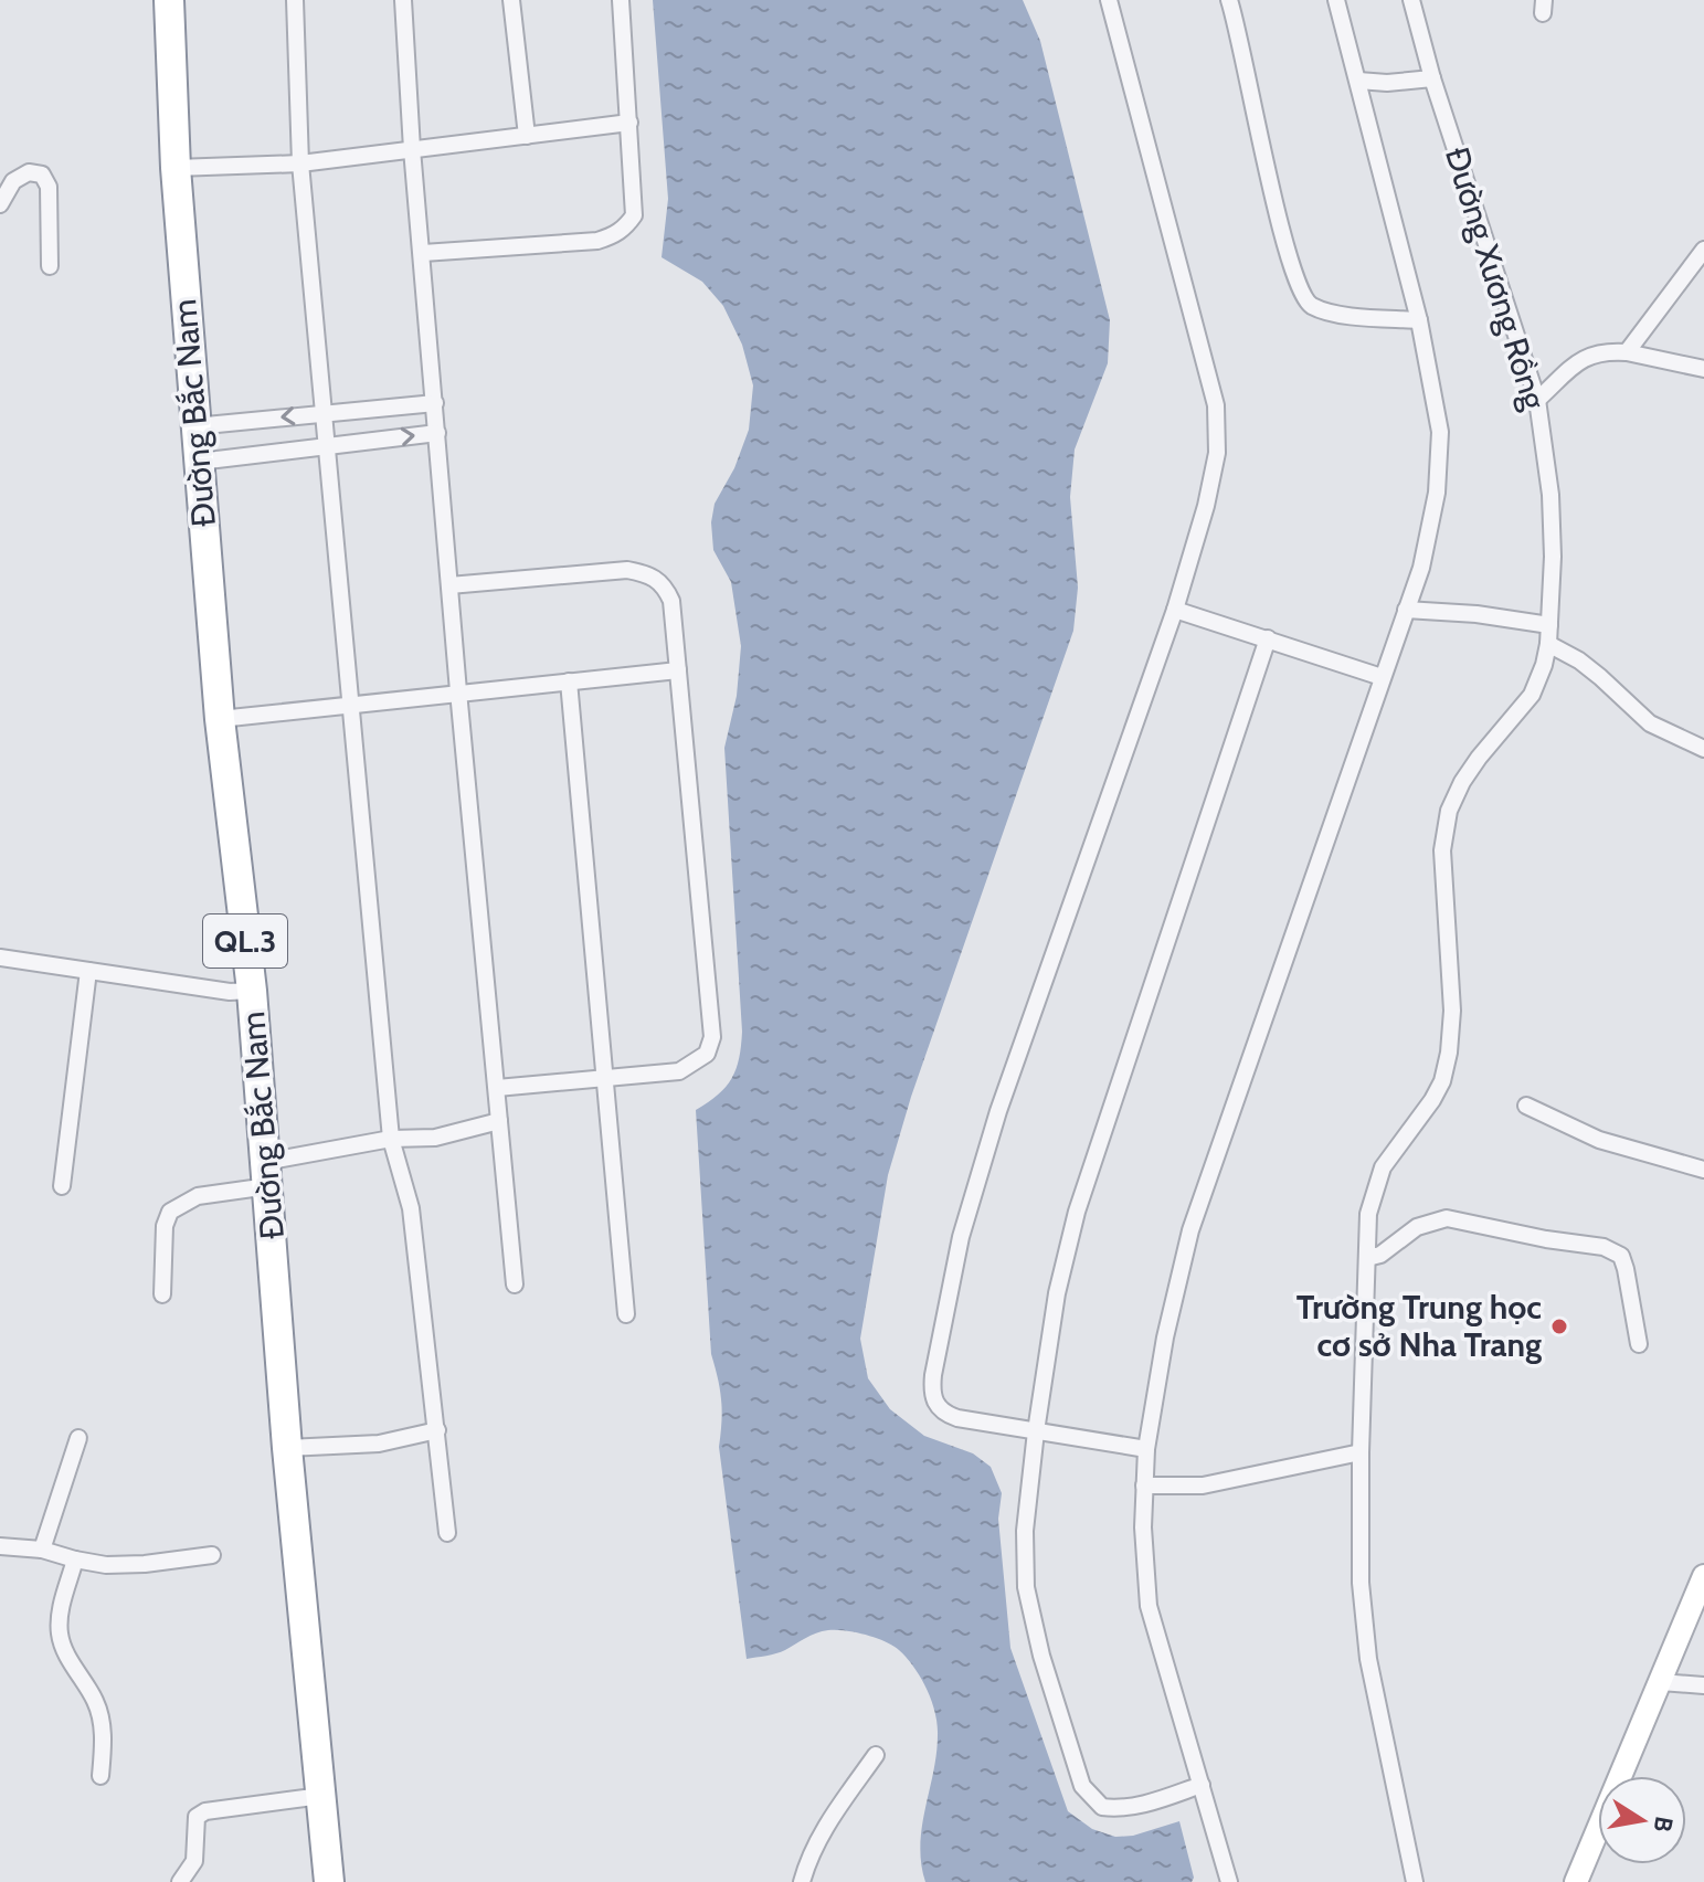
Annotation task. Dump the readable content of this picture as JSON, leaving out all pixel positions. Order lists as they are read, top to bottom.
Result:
{
  "streets": {
    "highway": ["Đường Bắc Nam", "QL.3"],
    "street": ["Đường Xương Rồng"]
  },
  "places": ["Trường Trung học cơ sở Nha Trang"],
  "north": "right"
}
